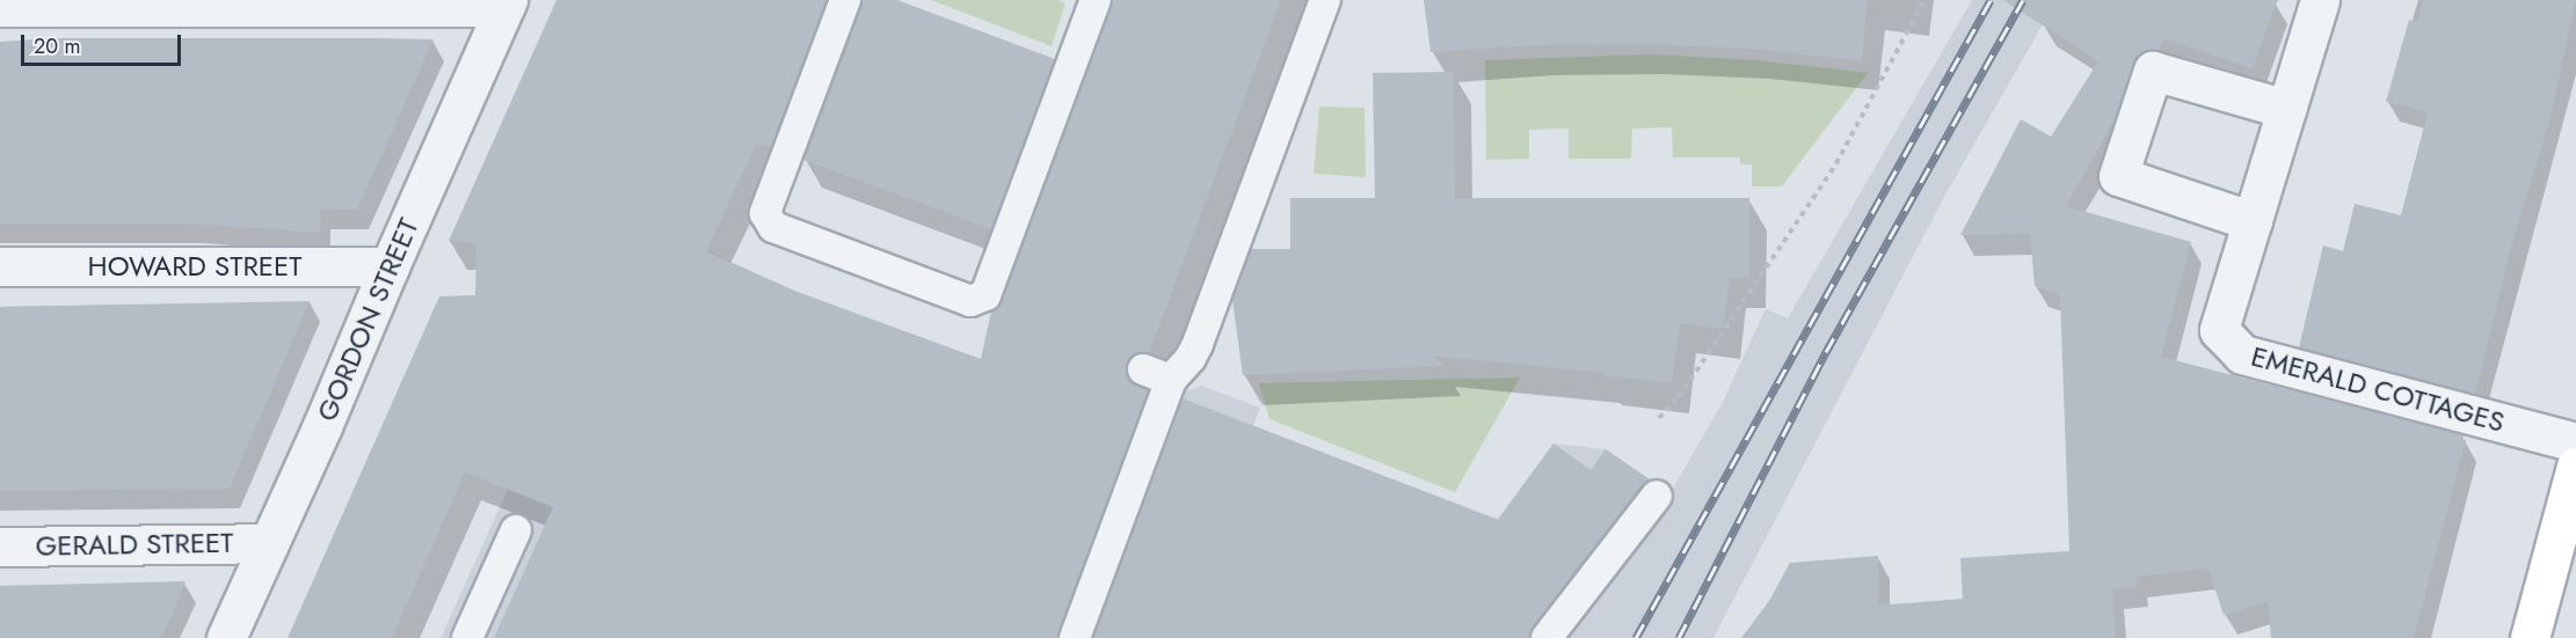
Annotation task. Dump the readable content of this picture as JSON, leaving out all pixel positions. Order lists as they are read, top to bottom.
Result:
{
  "streets": {
    "street": [
      "HOWARD STREET",
      "GORDON STREET",
      "EMERALD COTTAGES",
      "GERALD STREET"
    ]
  },
  "crossings": [
    ["HOWARD STREET", "GORDON STREET"],
    ["GORDON STREET", "GERALD STREET"]
  ],
  "scale_bar": "20 m"
}
